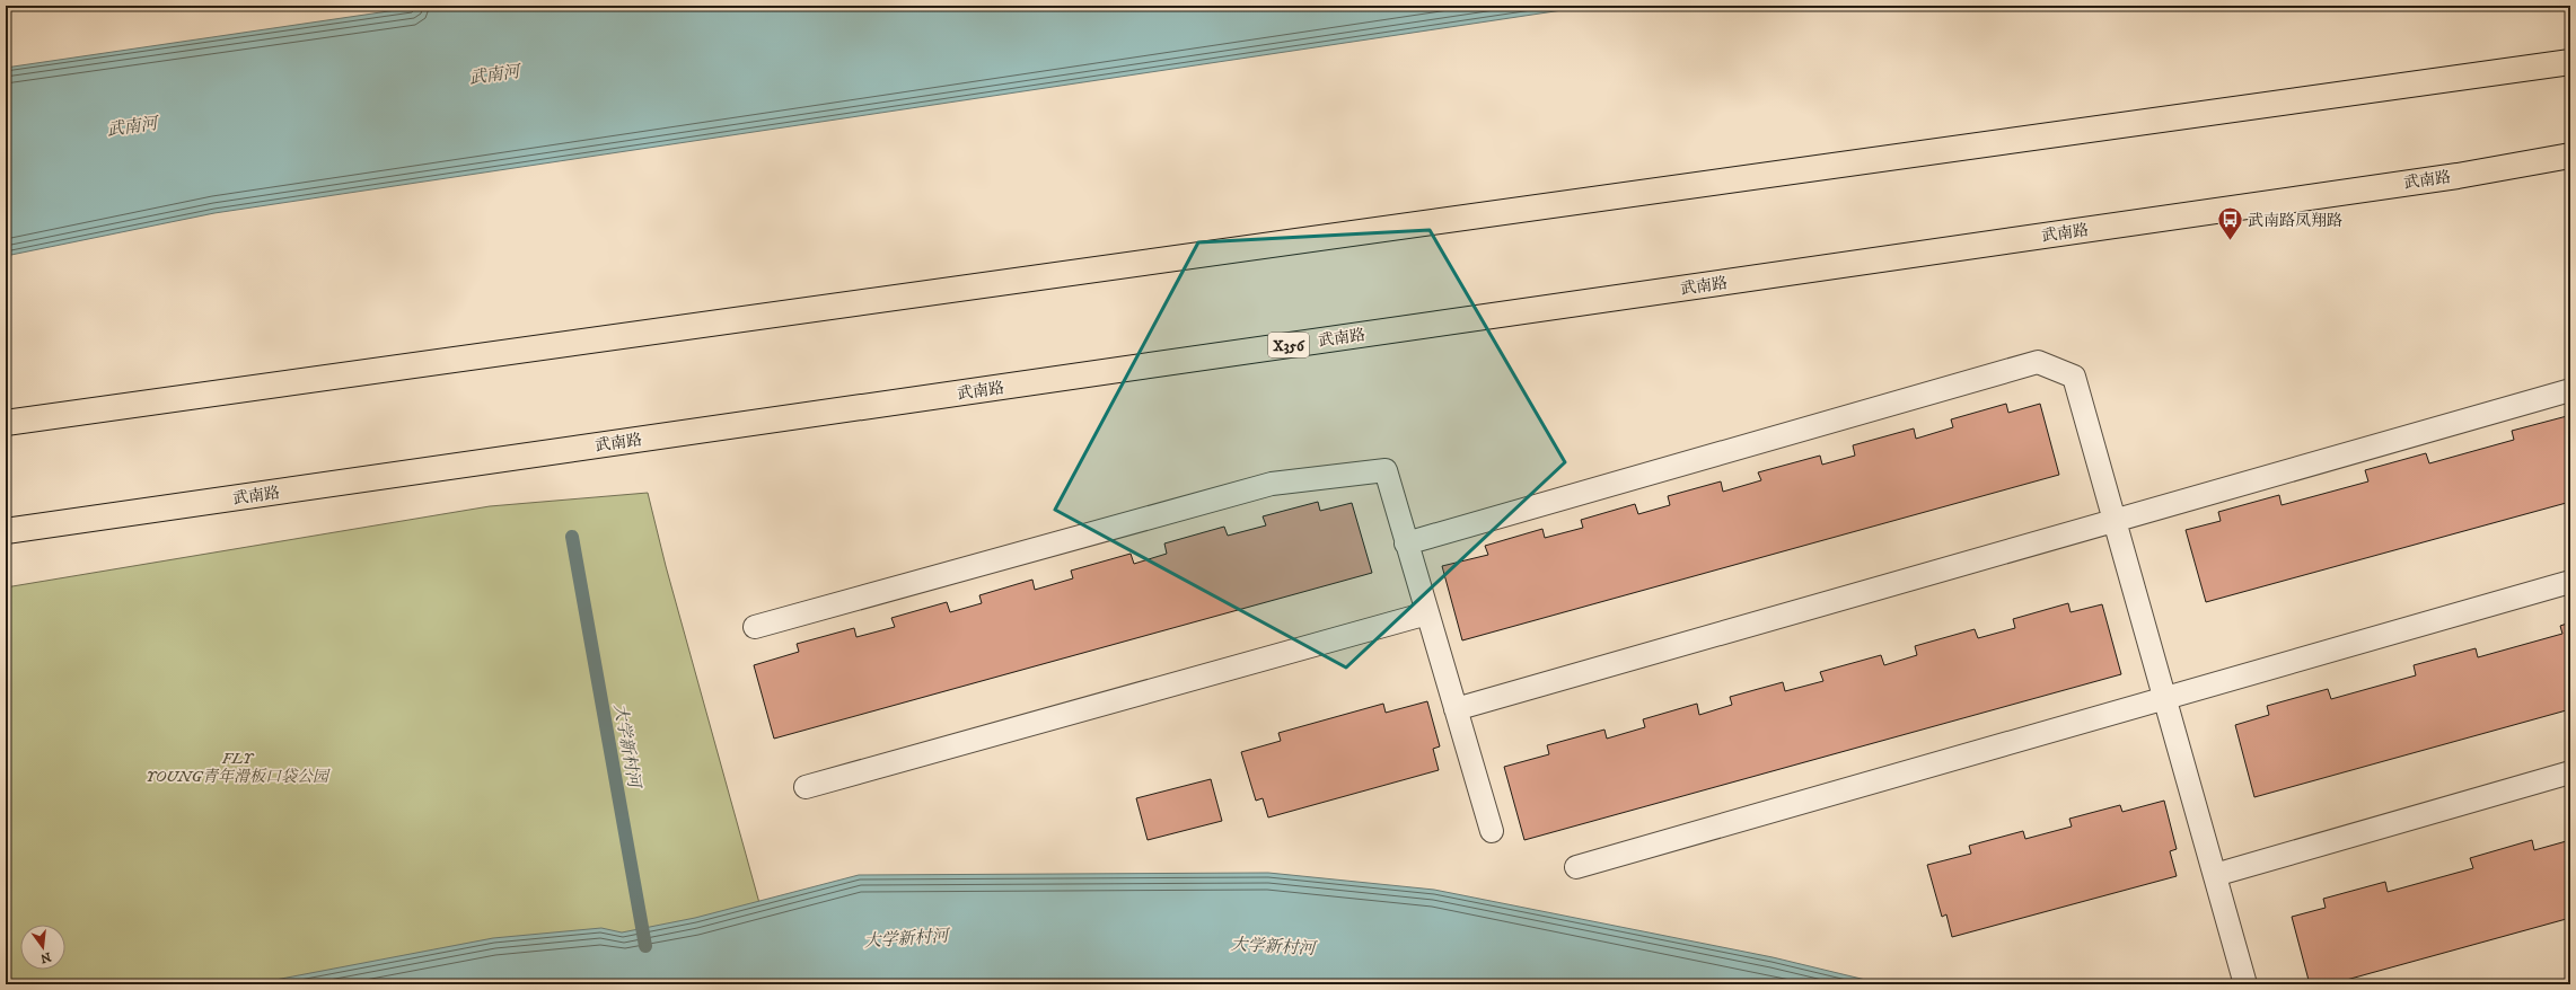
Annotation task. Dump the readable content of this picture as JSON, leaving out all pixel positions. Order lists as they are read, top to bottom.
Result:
{
  "streets": {
    "main road": ["武南路", "X356"]
  },
  "water": ["武南河", "大学新村河"],
  "parks": ["FLY YOUNG青年滑板口袋公园"],
  "places": {
    "bus stop": ["武南路凤翔路"]
  },
  "north": "bottom"
}
